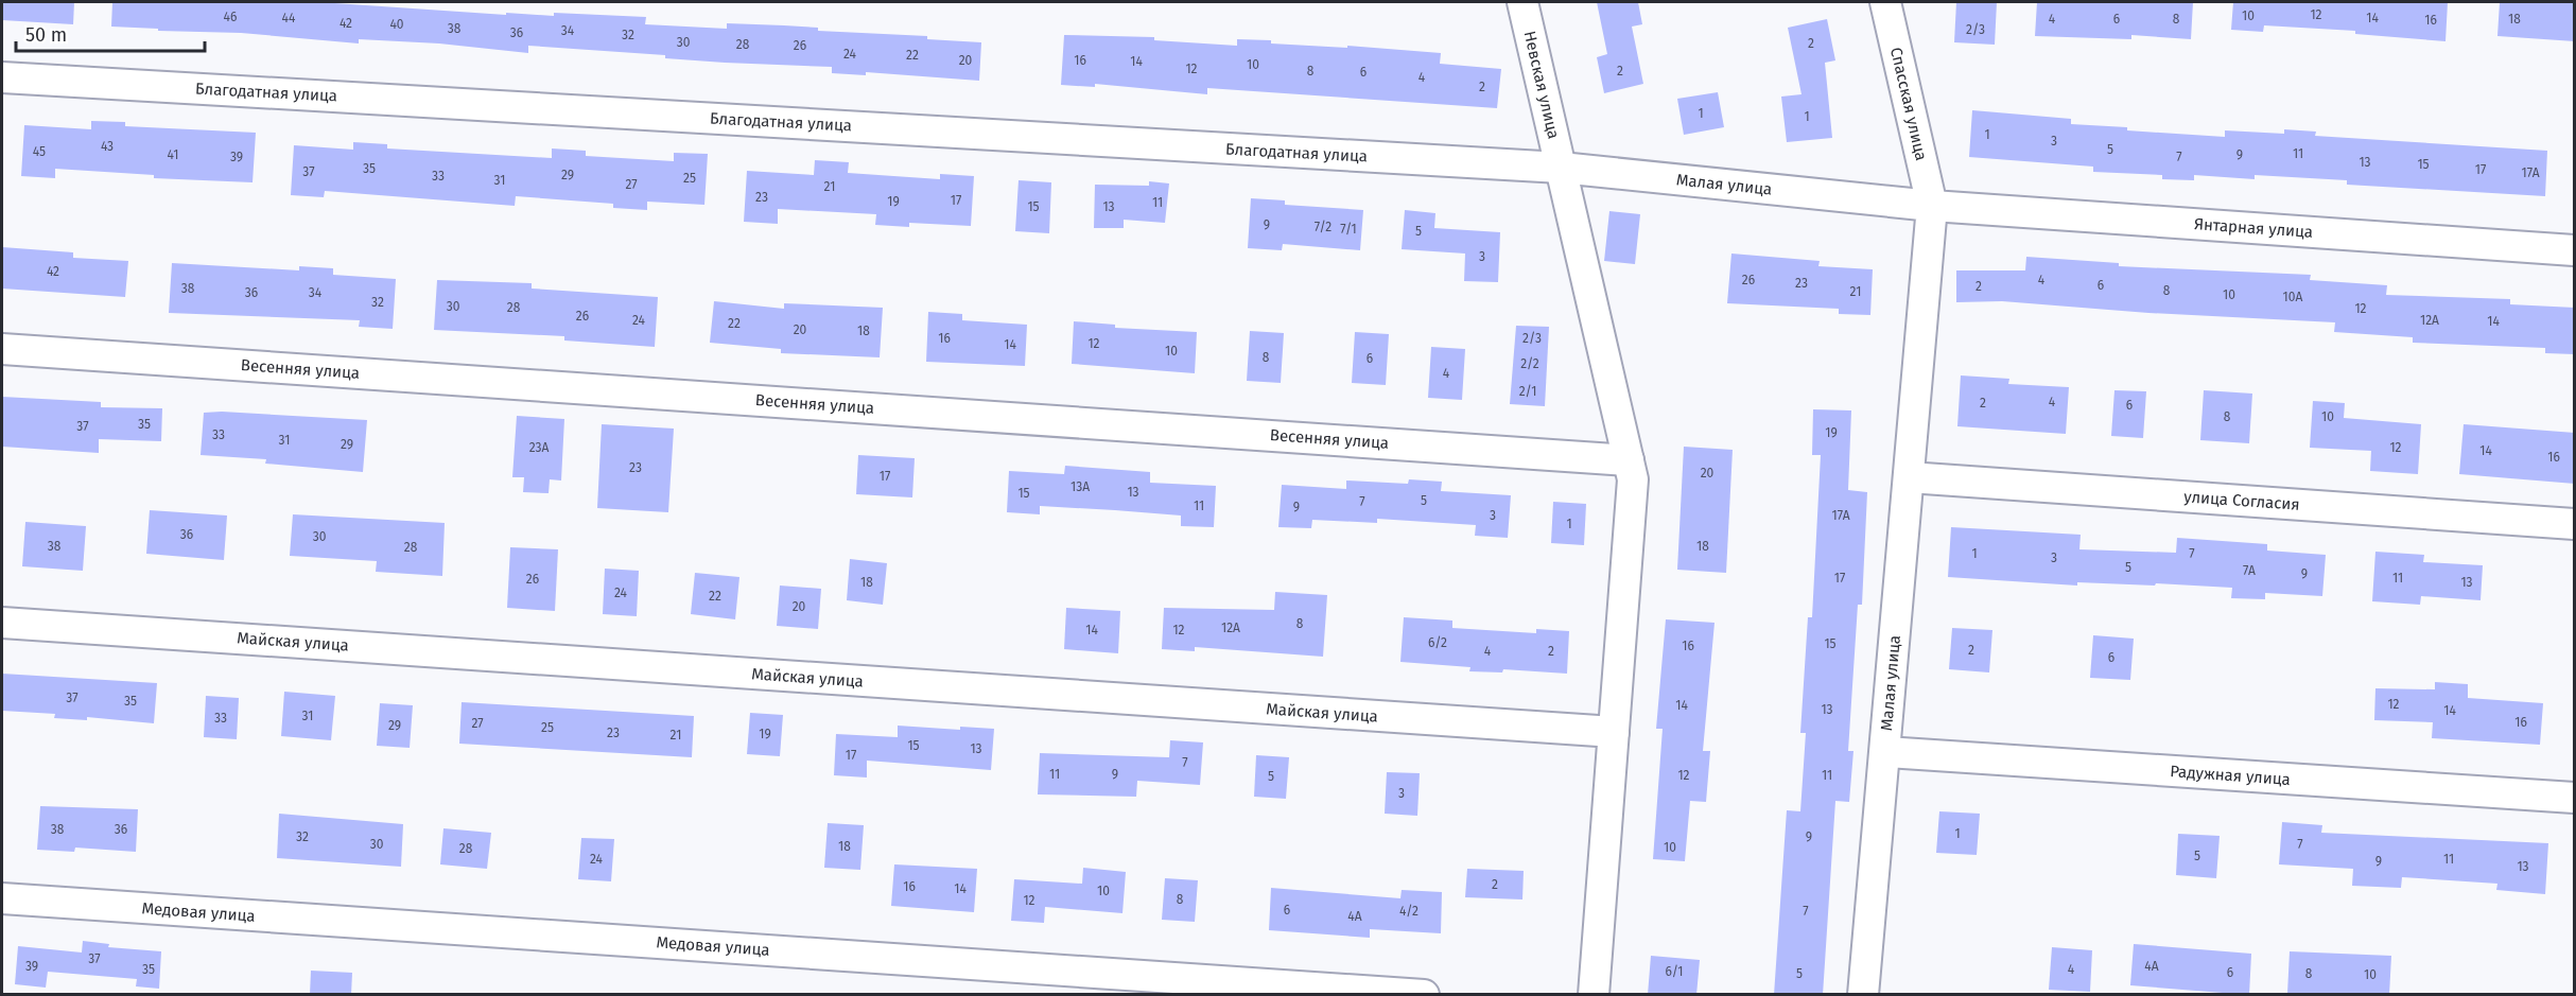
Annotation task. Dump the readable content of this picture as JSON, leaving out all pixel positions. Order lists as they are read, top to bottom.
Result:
{
  "streets": {
    "street": [
      "Невская улица",
      "Благодатная улица",
      "Спасская улица",
      "Малая улица",
      "Янтарная улица",
      "Весенняя улица",
      "улица Согласия",
      "Майская улица",
      "Радужная улица",
      "Медовая улица"
    ]
  },
  "crossings": [
    ["Невская улица", "Благодатная улица"],
    ["Невская улица", "Малая улица"],
    ["Благодатная улица", "Малая улица"],
    ["Спасская улица", "Малая улица"],
    ["Спасская улица", "Янтарная улица"],
    ["Малая улица", "Янтарная улица"],
    ["Малая улица", "улица Согласия"],
    ["Малая улица", "Радужная улица"]
  ],
  "house_numbers": [
    "12",
    "10",
    "46",
    "44",
    "14",
    "4",
    "6",
    "8",
    "18",
    "16",
    "42",
    "40",
    "38",
    "2/3",
    "34",
    "36",
    "32",
    "30",
    "2",
    "28",
    "26",
    "24",
    "22",
    "20",
    "16",
    "14",
    "10",
    "12",
    "8",
    "2",
    "6",
    "4",
    "2",
    "1",
    "1",
    "1",
    "3",
    "43",
    "5",
    "45",
    "11",
    "41",
    "9",
    "39",
    "7",
    "13",
    "15",
    "35",
    "17",
    "37",
    "17А",
    "29",
    "33",
    "25",
    "31",
    "27",
    "21",
    "23",
    "17",
    "19",
    "11",
    "15",
    "13",
    "9",
    "7/2",
    "7/1",
    "5",
    "3",
    "42",
    "26",
    "4",
    "23",
    "6",
    "2",
    "38",
    "8",
    "21",
    "36",
    "34",
    "10",
    "10А",
    "32",
    "30",
    "28",
    "12",
    "26",
    "24",
    "12А",
    "14",
    "22",
    "20",
    "18",
    "16",
    "2/3",
    "12",
    "14",
    "10",
    "8",
    "6",
    "2/2",
    "4",
    "2/1",
    "4",
    "2",
    "6",
    "8",
    "10",
    "35",
    "37",
    "19",
    "33",
    "31",
    "29",
    "23А",
    "12",
    "14",
    "16",
    "23",
    "20",
    "17",
    "13А",
    "13",
    "15",
    "5",
    "7",
    "11",
    "9",
    "3",
    "17А",
    "1",
    "36",
    "30",
    "38",
    "18",
    "28",
    "1",
    "7",
    "3",
    "5",
    "7А",
    "9",
    "17",
    "11",
    "26",
    "18",
    "13",
    "24",
    "22",
    "20",
    "8",
    "12А",
    "14",
    "12",
    "6/2",
    "15",
    "16",
    "2",
    "4",
    "2",
    "6",
    "37",
    "35",
    "12",
    "14",
    "13",
    "14",
    "31",
    "33",
    "16",
    "27",
    "29",
    "25",
    "23",
    "19",
    "21",
    "15",
    "13",
    "17",
    "7",
    "11",
    "9",
    "12",
    "11",
    "5",
    "3",
    "38",
    "36",
    "1",
    "32",
    "9",
    "30",
    "7",
    "18",
    "10",
    "28",
    "5",
    "24",
    "11",
    "9",
    "13",
    "2",
    "16",
    "14",
    "10",
    "8",
    "12",
    "6",
    "4/2",
    "7",
    "4А",
    "37",
    "39",
    "4А",
    "35",
    "4",
    "6/1",
    "6",
    "5",
    "8",
    "10"
  ],
  "scale_bar": "50 m"
}
